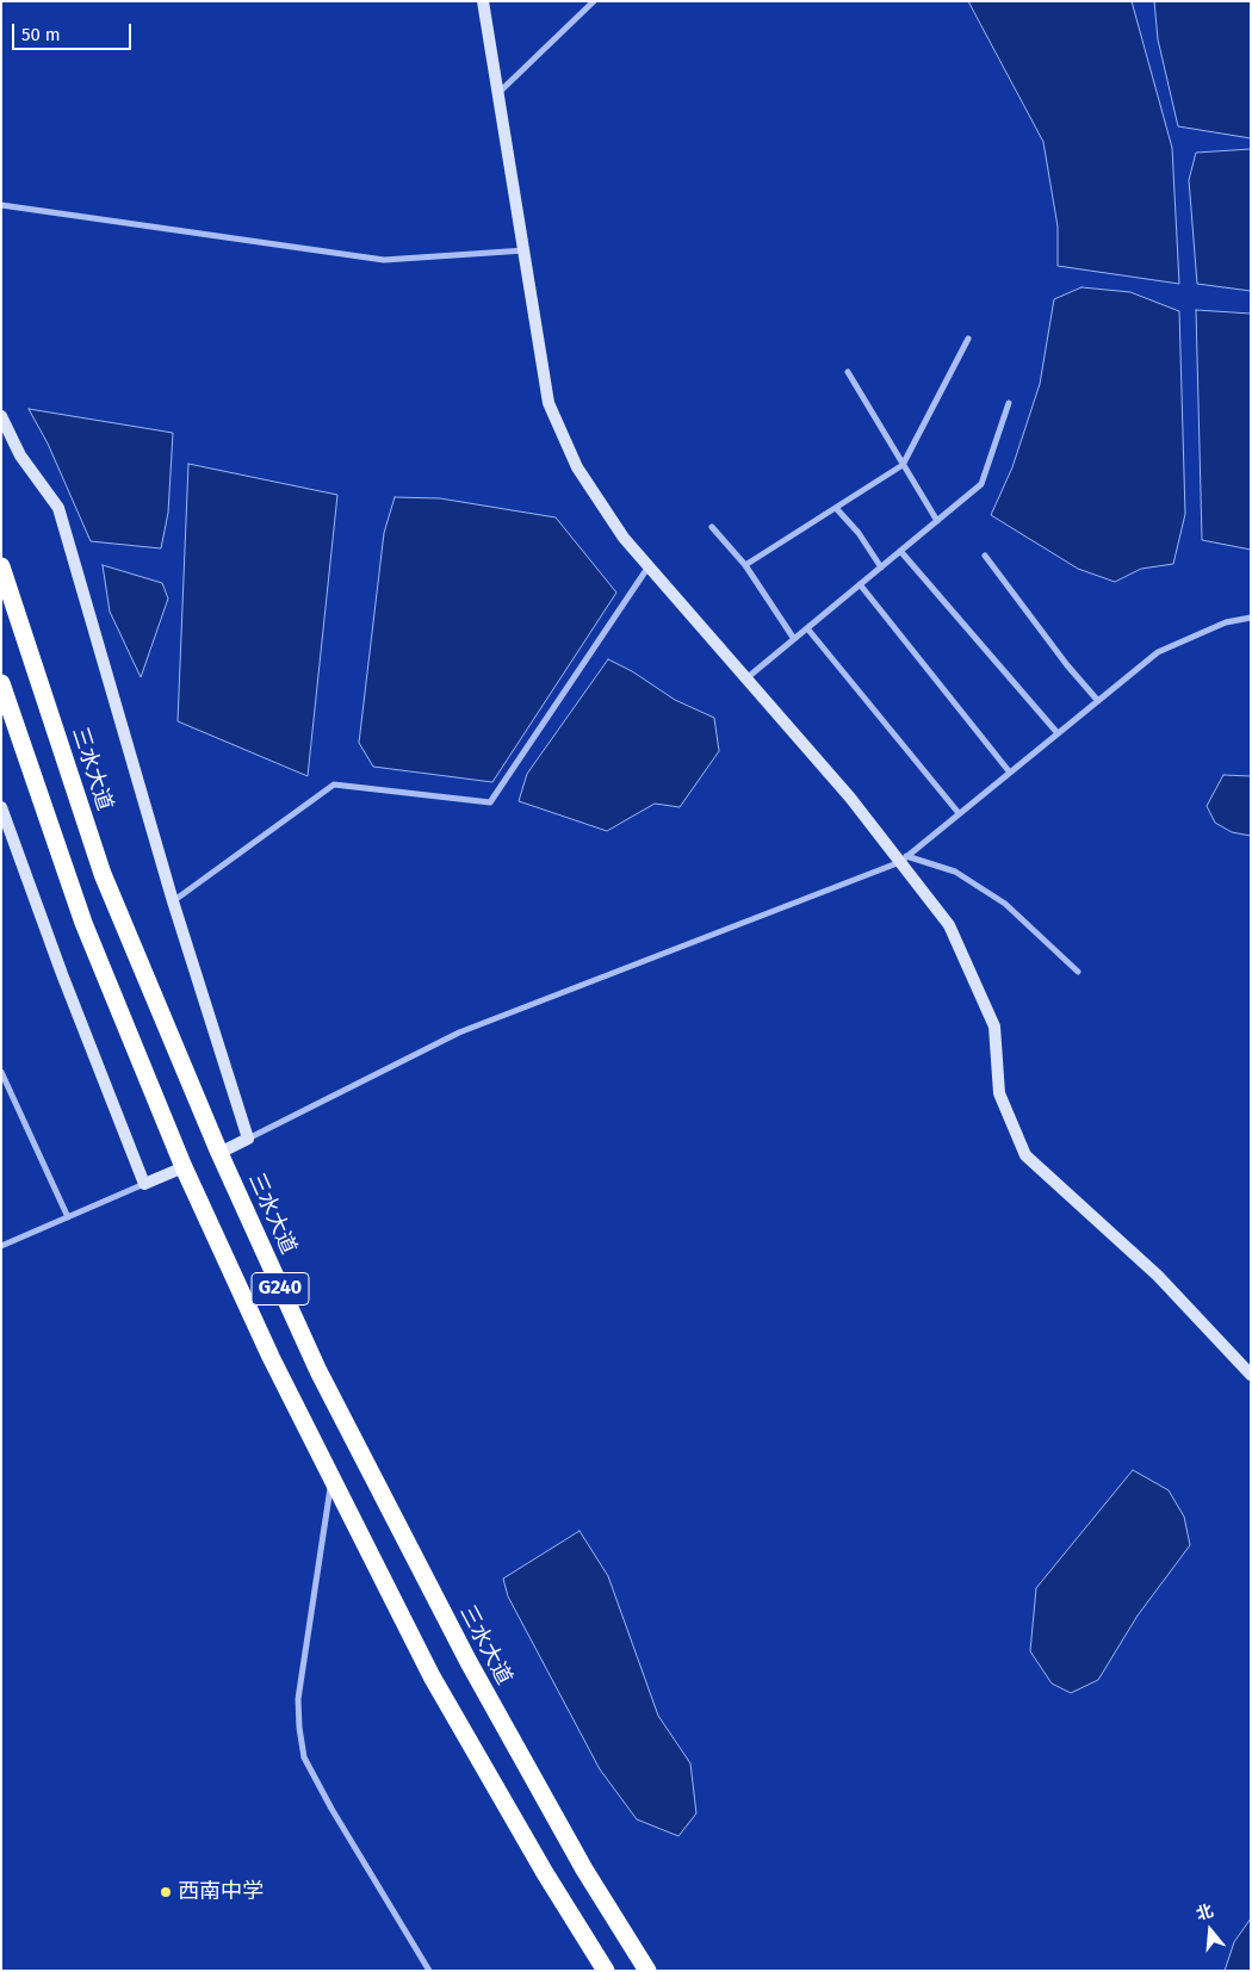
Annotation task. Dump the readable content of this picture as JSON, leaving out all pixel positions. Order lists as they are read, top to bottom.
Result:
{
  "streets": {
    "highway": ["三水大道", "G240"]
  },
  "places": ["西南中学"],
  "scale_bar": "50 m",
  "north": "top"
}
